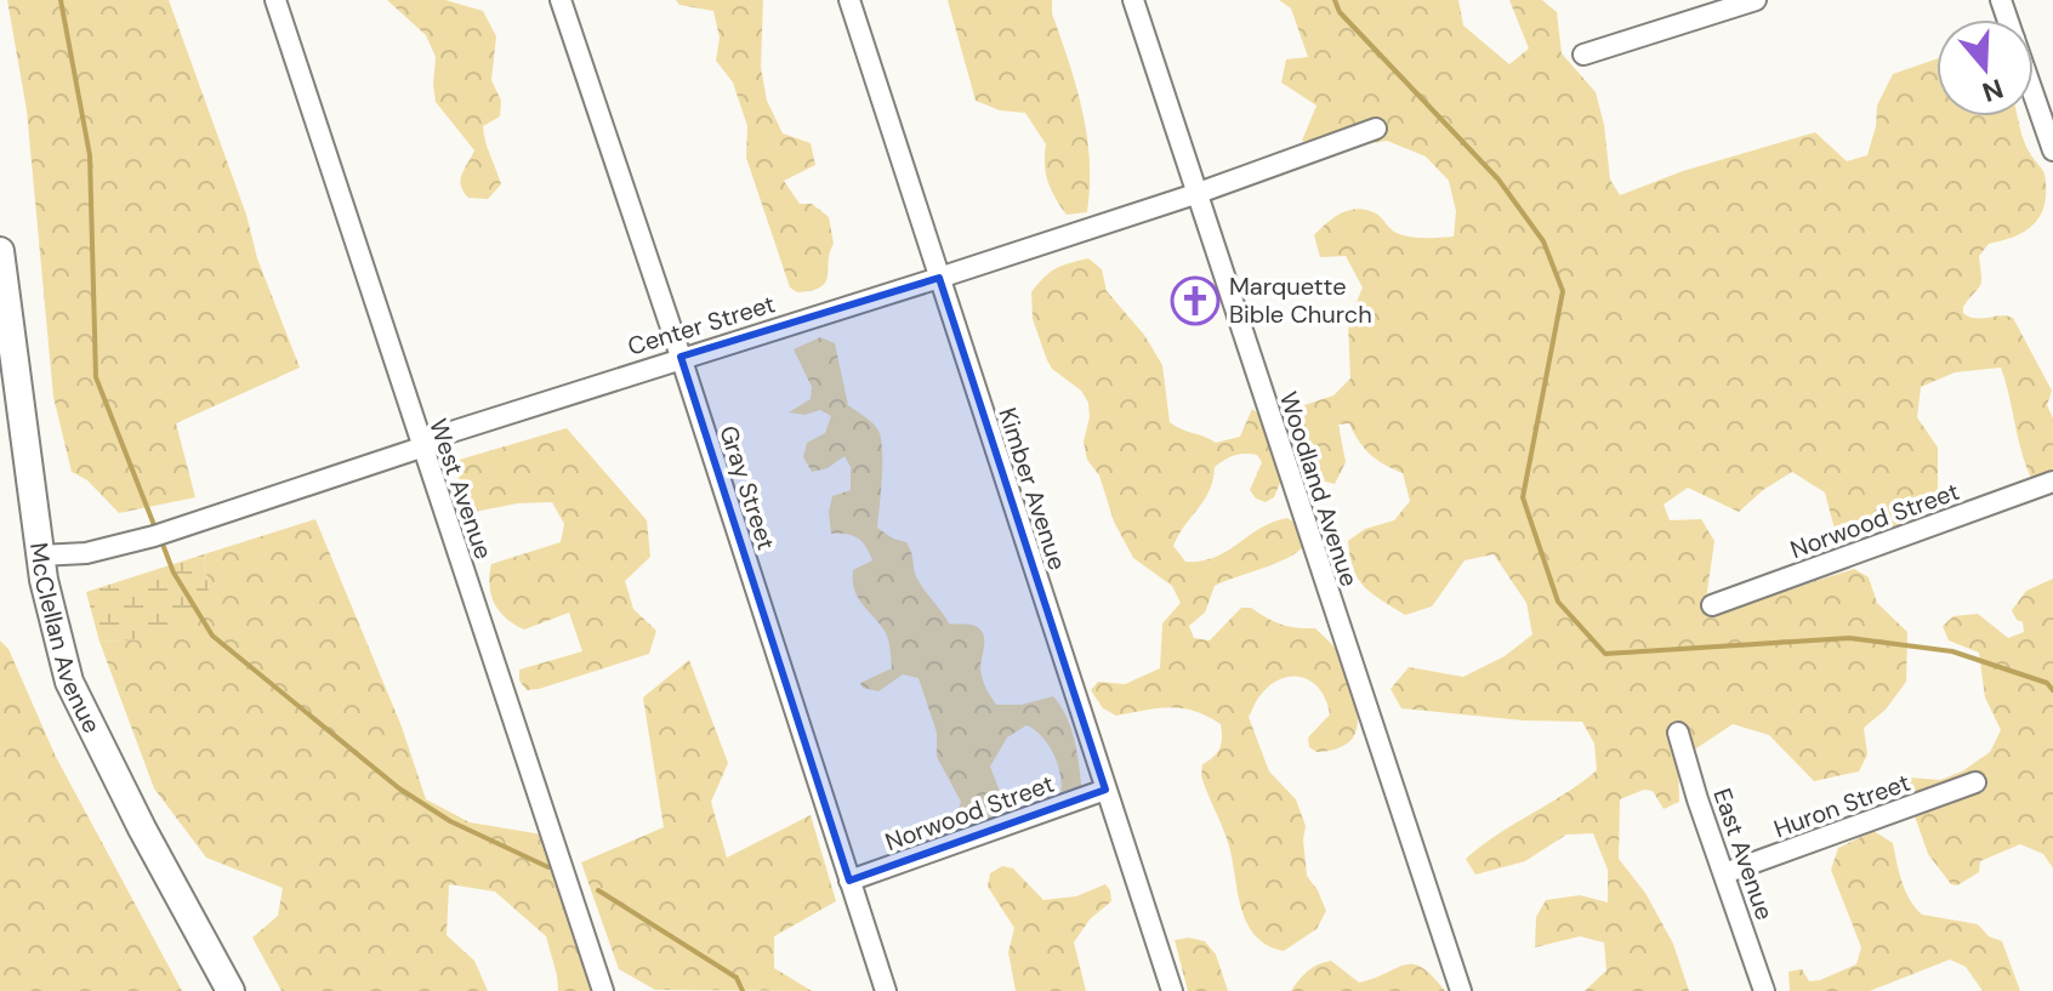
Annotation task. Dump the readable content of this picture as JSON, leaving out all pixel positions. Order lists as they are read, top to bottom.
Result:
{
  "streets": {
    "main road": ["McClellan Avenue"],
    "street": [
      "Center Street",
      "Gray Street",
      "West Avenue",
      "Kimber Avenue",
      "Woodland Avenue",
      "Norwood Street",
      "Huron Street",
      "East Avenue"
    ]
  },
  "crossings": [
    ["Center Street", "Gray Street"],
    ["Center Street", "West Avenue"],
    ["Center Street", "Kimber Avenue"],
    ["Center Street", "Woodland Avenue"],
    ["Center Street", "McClellan Avenue"],
    ["Gray Street", "Norwood Street"],
    ["Kimber Avenue", "Norwood Street"],
    ["Huron Street", "East Avenue"]
  ],
  "places": {
    "church": ["Marquette Bible Church"]
  },
  "north": "bottom"
}
